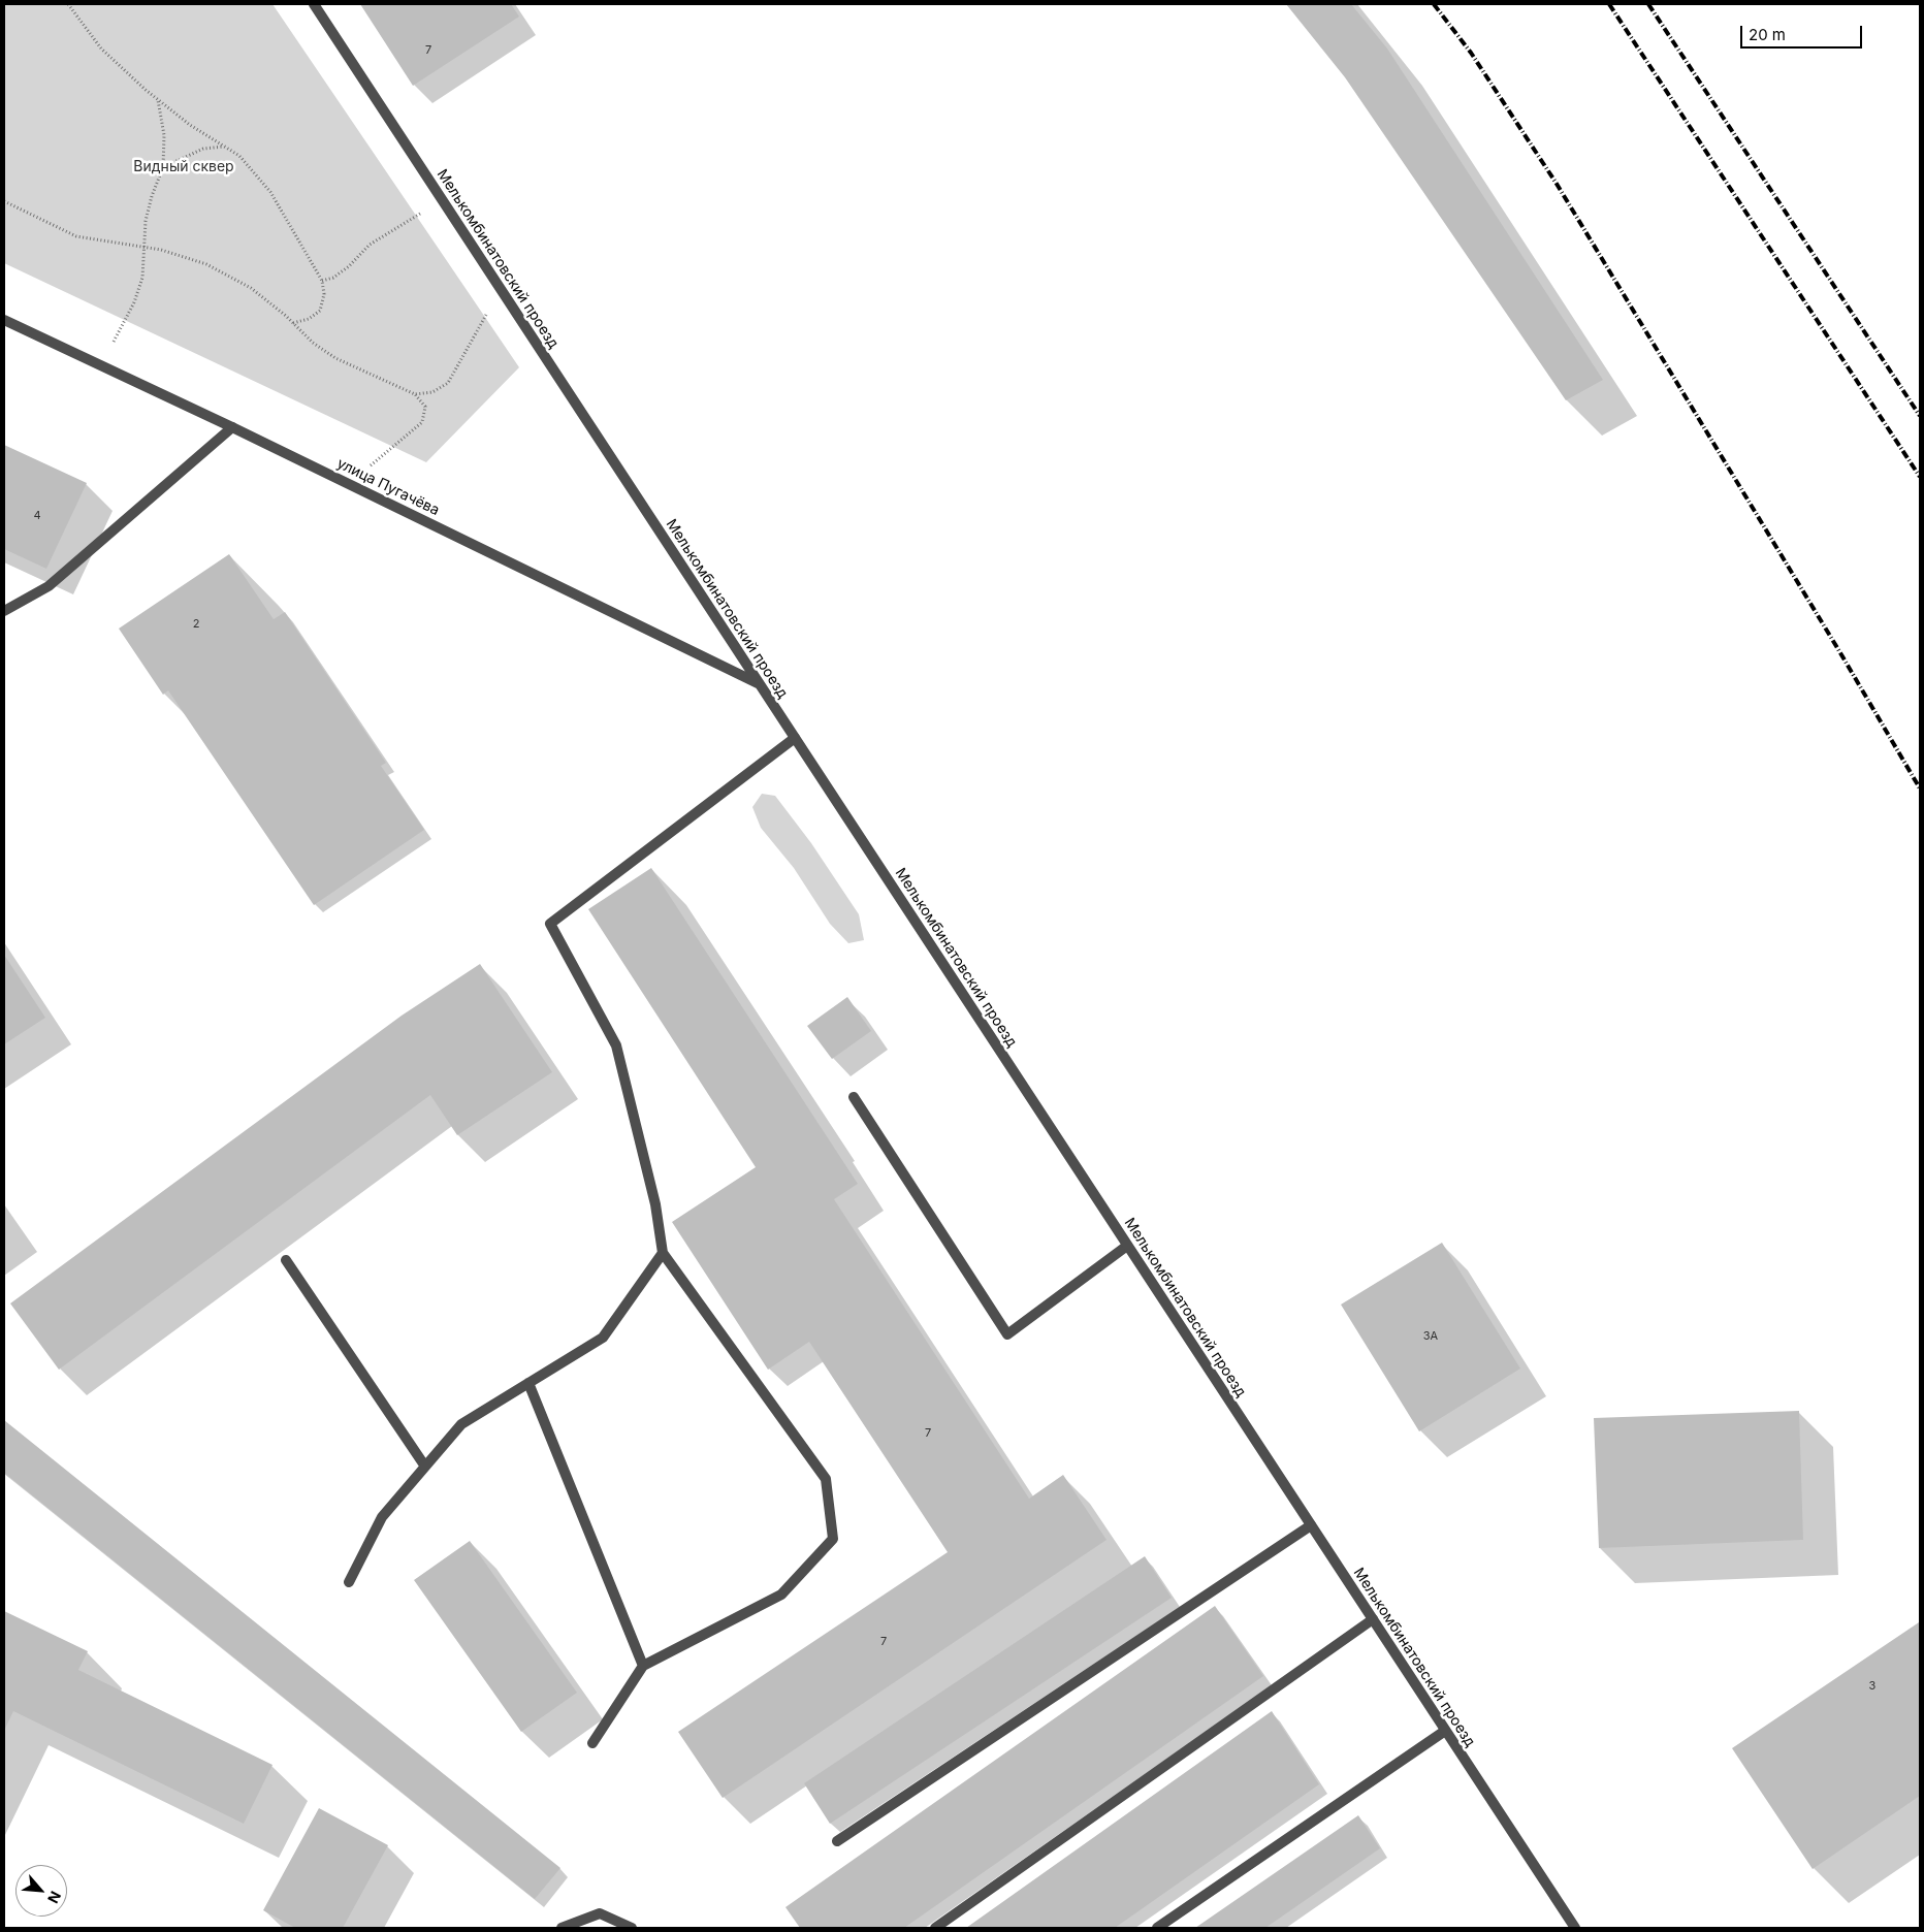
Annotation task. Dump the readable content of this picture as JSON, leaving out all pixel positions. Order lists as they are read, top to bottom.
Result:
{
  "streets": {
    "street": ["Мелькомбинатовский проезд", "улица Пугачёва"]
  },
  "crossings": [
    ["Мелькомбинатовский проезд", "улица Пугачёва"]
  ],
  "parks": ["Видный сквер"],
  "house_numbers": [
    "7",
    "4",
    "2",
    "3А",
    "7",
    "7",
    "3"
  ],
  "scale_bar": "20 m",
  "north": "bottom right"
}
